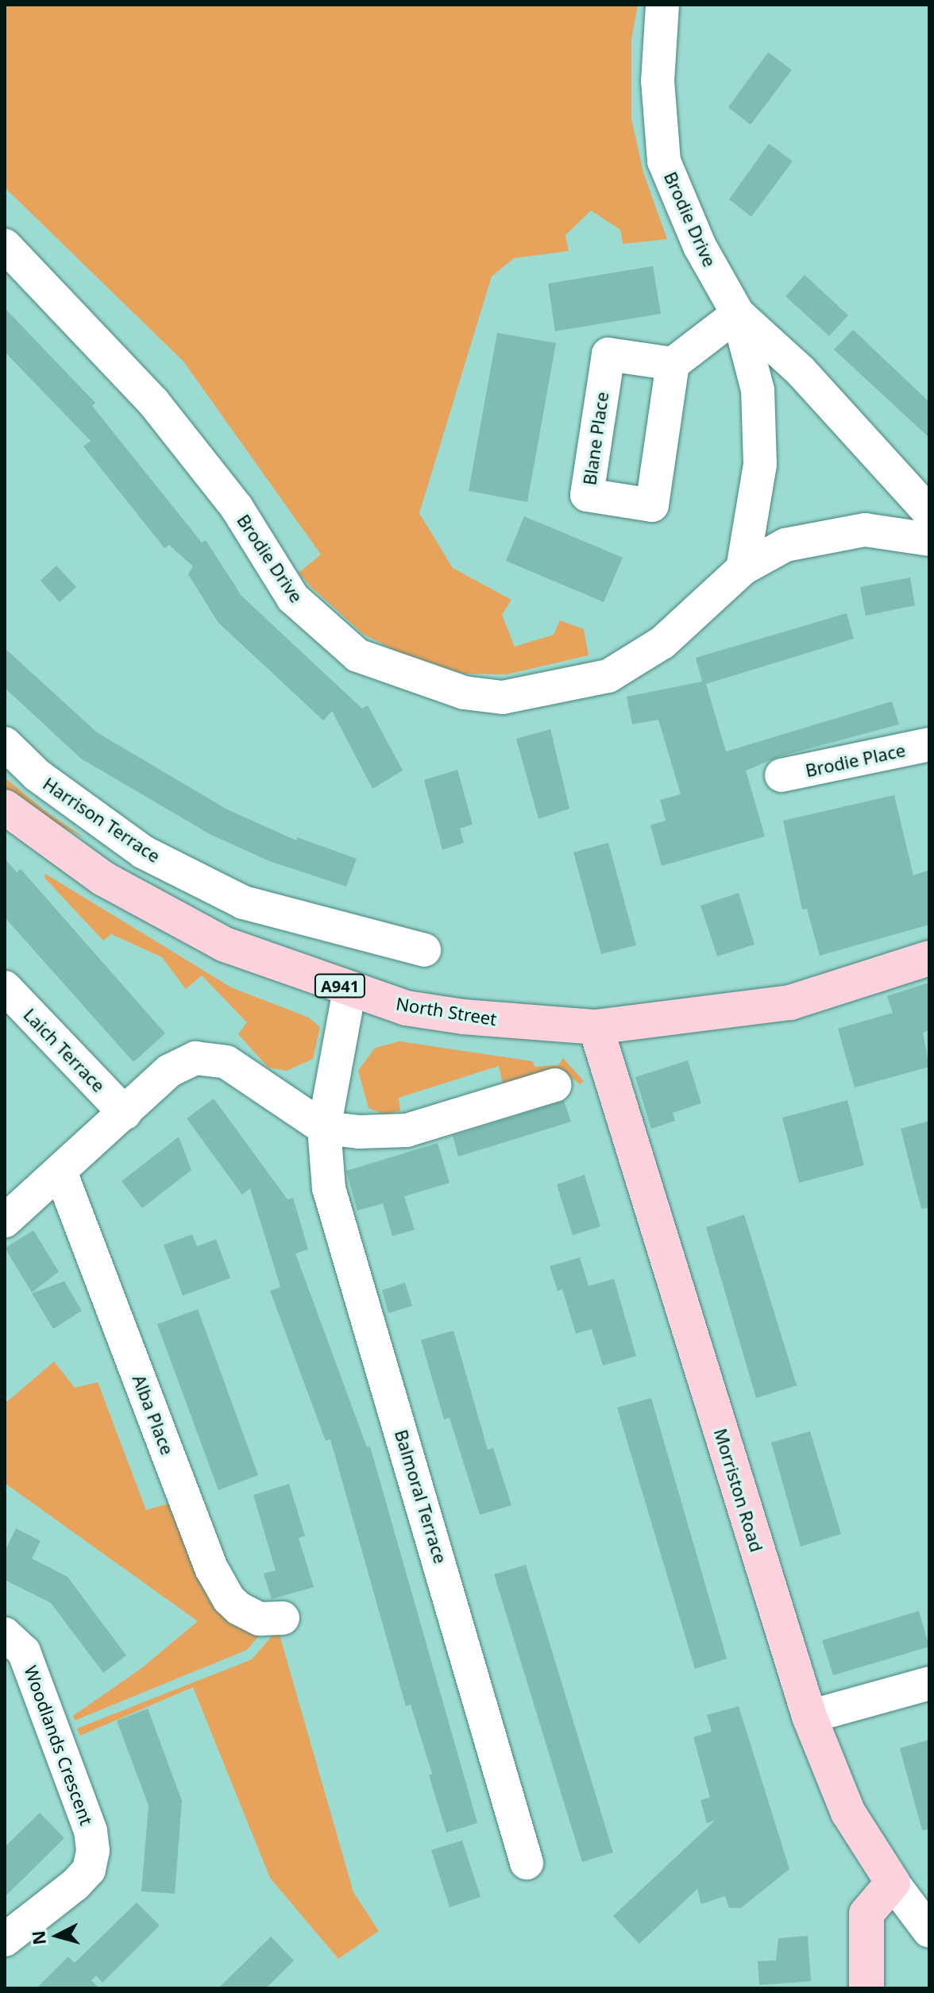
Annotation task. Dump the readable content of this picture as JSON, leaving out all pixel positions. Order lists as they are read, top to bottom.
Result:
{
  "streets": {
    "main road": ["A941", "North Street", "Morriston Road"],
    "street": [
      "Brodie Drive",
      "Brodie Place",
      "Harrison Terrace",
      "Laich Terrace",
      "Alba Place",
      "Balmoral Terrace",
      "Woodlands Crescent"
    ]
  },
  "crossings": [
    ["North Street", "Morriston Road"],
    ["North Street", "Balmoral Terrace"]
  ],
  "north": "left"
}
